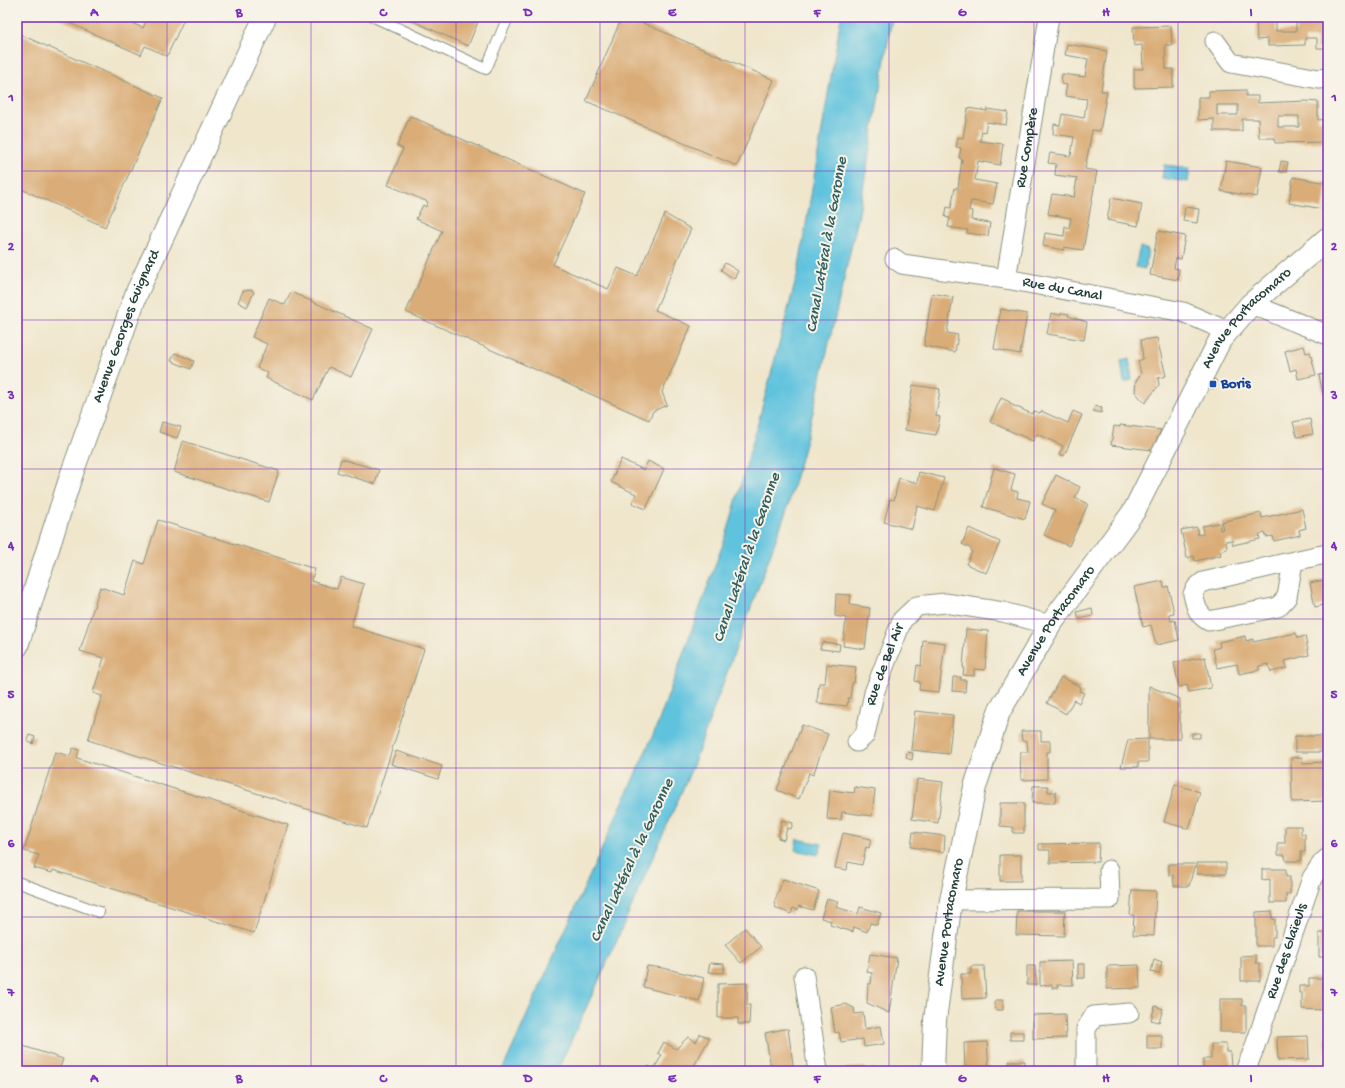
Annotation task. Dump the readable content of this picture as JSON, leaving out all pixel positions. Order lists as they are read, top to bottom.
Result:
{
  "streets": {
    "street": [
      "Rue Compère",
      "Rue du Canal",
      "Avenue Portacomaro",
      "Avenue Georges Guignard",
      "Rue de Bel Air",
      "Rue des Glaïeuls"
    ]
  },
  "crossings": [
    ["Rue Compère", "Rue du Canal"],
    ["Rue du Canal", "Avenue Portacomaro"],
    ["Avenue Portacomaro", "Rue de Bel Air"]
  ],
  "water": ["Canal Latéral à la Garonne"],
  "places": {
    "transit": ["Boris"]
  },
  "grid": {
    "columns": [
      "A",
      "B",
      "C",
      "D",
      "E",
      "F",
      "G",
      "H",
      "I"
    ],
    "rows": [
      "1",
      "2",
      "3",
      "4",
      "5",
      "6",
      "7"
    ]
  }
}
